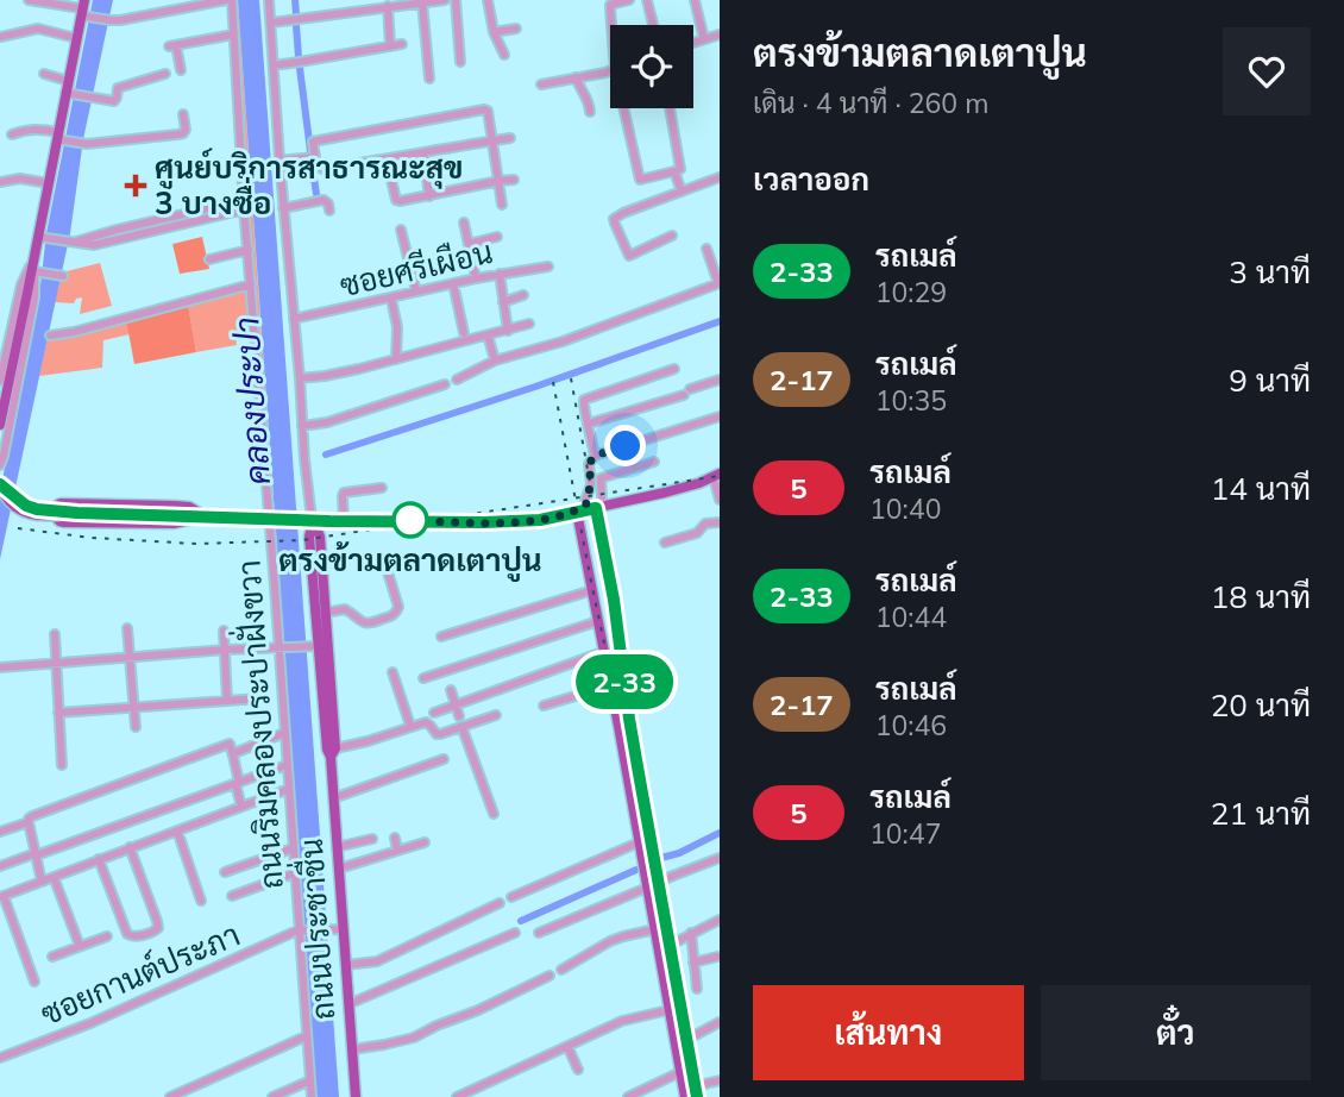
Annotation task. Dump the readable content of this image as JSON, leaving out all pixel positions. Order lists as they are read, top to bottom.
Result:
{
  "streets": {
    "main road": ["ถนนประชาชื่น"],
    "street": ["ซอยศรีเผือน", "ถนนริมคลองประปาฝั่งขวา", "ซอยกานต์ประภา"]
  },
  "crossings": [
    ["ถนนริมคลองประปาฝั่งขวา", "ซอยกานต์ประภา"],
    ["ถนนประชาชื่น", "ซอยกานต์ประภา"]
  ],
  "water": ["คลองประปา"],
  "places": {
    "health": ["ศูนย์บริการสาธารณะสุข 3 บางซื่อ"],
    "other": ["ตรงข้ามตลาดเตาปูน"]
  },
  "lines": ["bus line 2-33"],
  "page": {
    "on_map": "2-33",
    "heading": [
      ["ตรงข้ามตลาดเตาปูน", "เดิน · 4 นาที · 260 m"],
      "เวลาออก"
    ],
    "list": [
      {
        "mark": "2-33",
        "name": "รถเมล์",
        "note": "10:29",
        "value": "3 นาที"
      },
      {
        "mark": "2-17",
        "name": "รถเมล์",
        "note": "10:35",
        "value": "9 นาที"
      },
      {
        "mark": "5",
        "name": "รถเมล์",
        "note": "10:40",
        "value": "14 นาที"
      },
      {
        "mark": "2-33",
        "name": "รถเมล์",
        "note": "10:44",
        "value": "18 นาที"
      },
      {
        "mark": "2-17",
        "name": "รถเมล์",
        "note": "10:46",
        "value": "20 นาที"
      },
      {
        "mark": "5",
        "name": "รถเมล์",
        "note": "10:47",
        "value": "21 นาที"
      }
    ],
    "buttons": ["เส้นทาง", "ตั๋ว"]
  }
}
